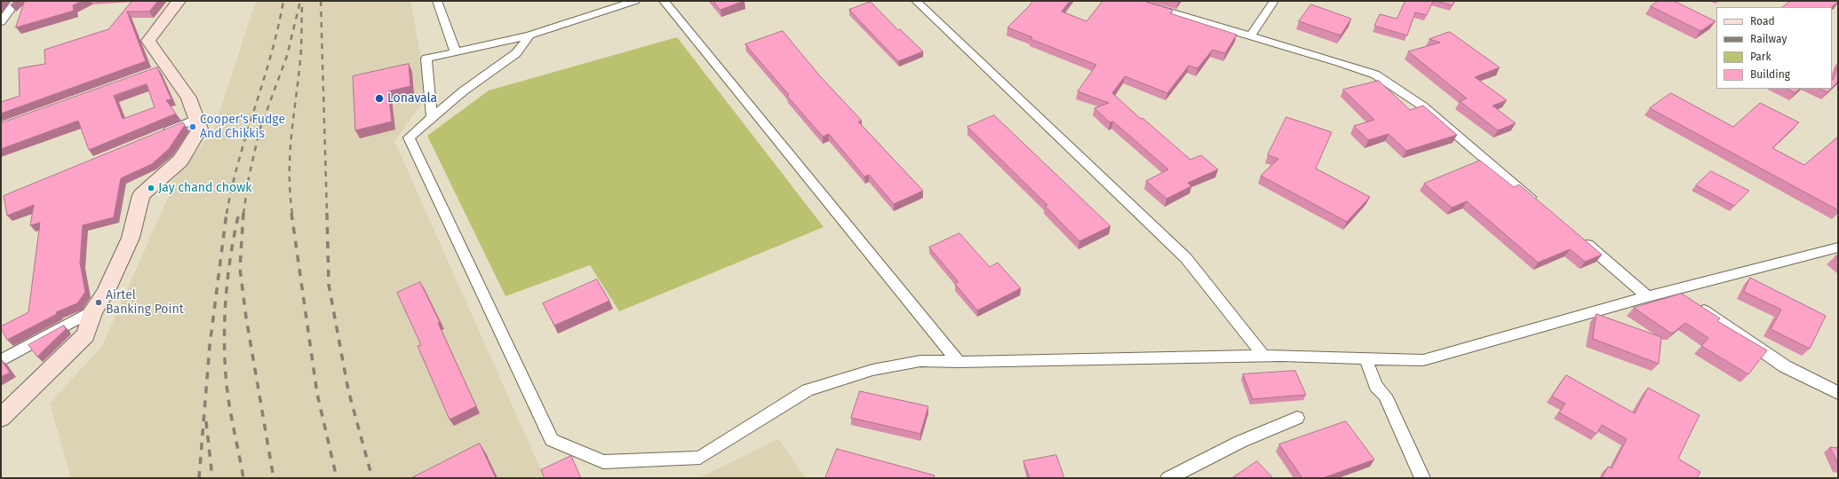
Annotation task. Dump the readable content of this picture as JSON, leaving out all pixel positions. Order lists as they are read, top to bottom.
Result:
{
  "places": [
    "Lonavala",
    "Cooper's Fudge And Chikkis",
    "Jay chand chowk",
    "Airtel Banking Point"
  ],
  "legend": [
    "Road",
    "Railway",
    "Park",
    "Building"
  ]
}
